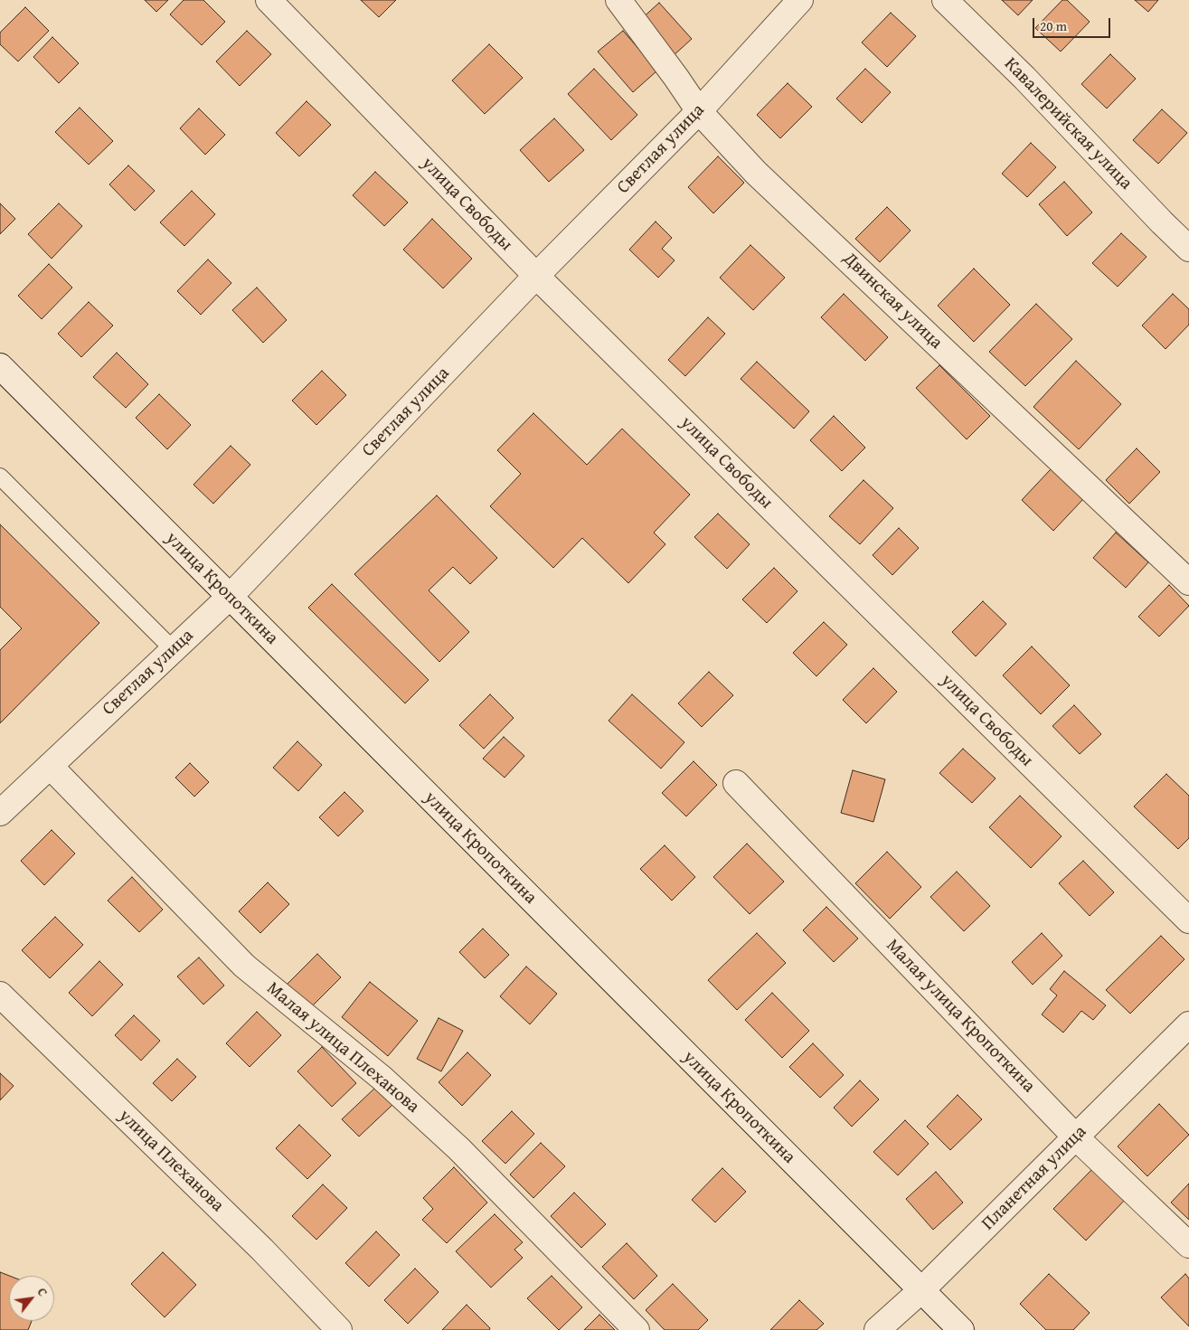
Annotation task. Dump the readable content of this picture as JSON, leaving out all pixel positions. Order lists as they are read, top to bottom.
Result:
{
  "streets": {
    "street": [
      "Кавалерийская улица",
      "Светлая улица",
      "улица Свободы",
      "Двинская улица",
      "улица Кропоткина",
      "Малая улица Кропоткина",
      "Малая улица Плеханова",
      "улица Плеханова",
      "Планетная улица"
    ]
  },
  "crossings": [
    ["Светлая улица", "улица Свободы"],
    ["Светлая улица", "Двинская улица"],
    ["Светлая улица", "улица Кропоткина"],
    ["Светлая улица", "Малая улица Плеханова"],
    ["улица Кропоткина", "Планетная улица"],
    ["Малая улица Кропоткина", "Планетная улица"]
  ],
  "scale_bar": "20 m",
  "north": "top right"
}
